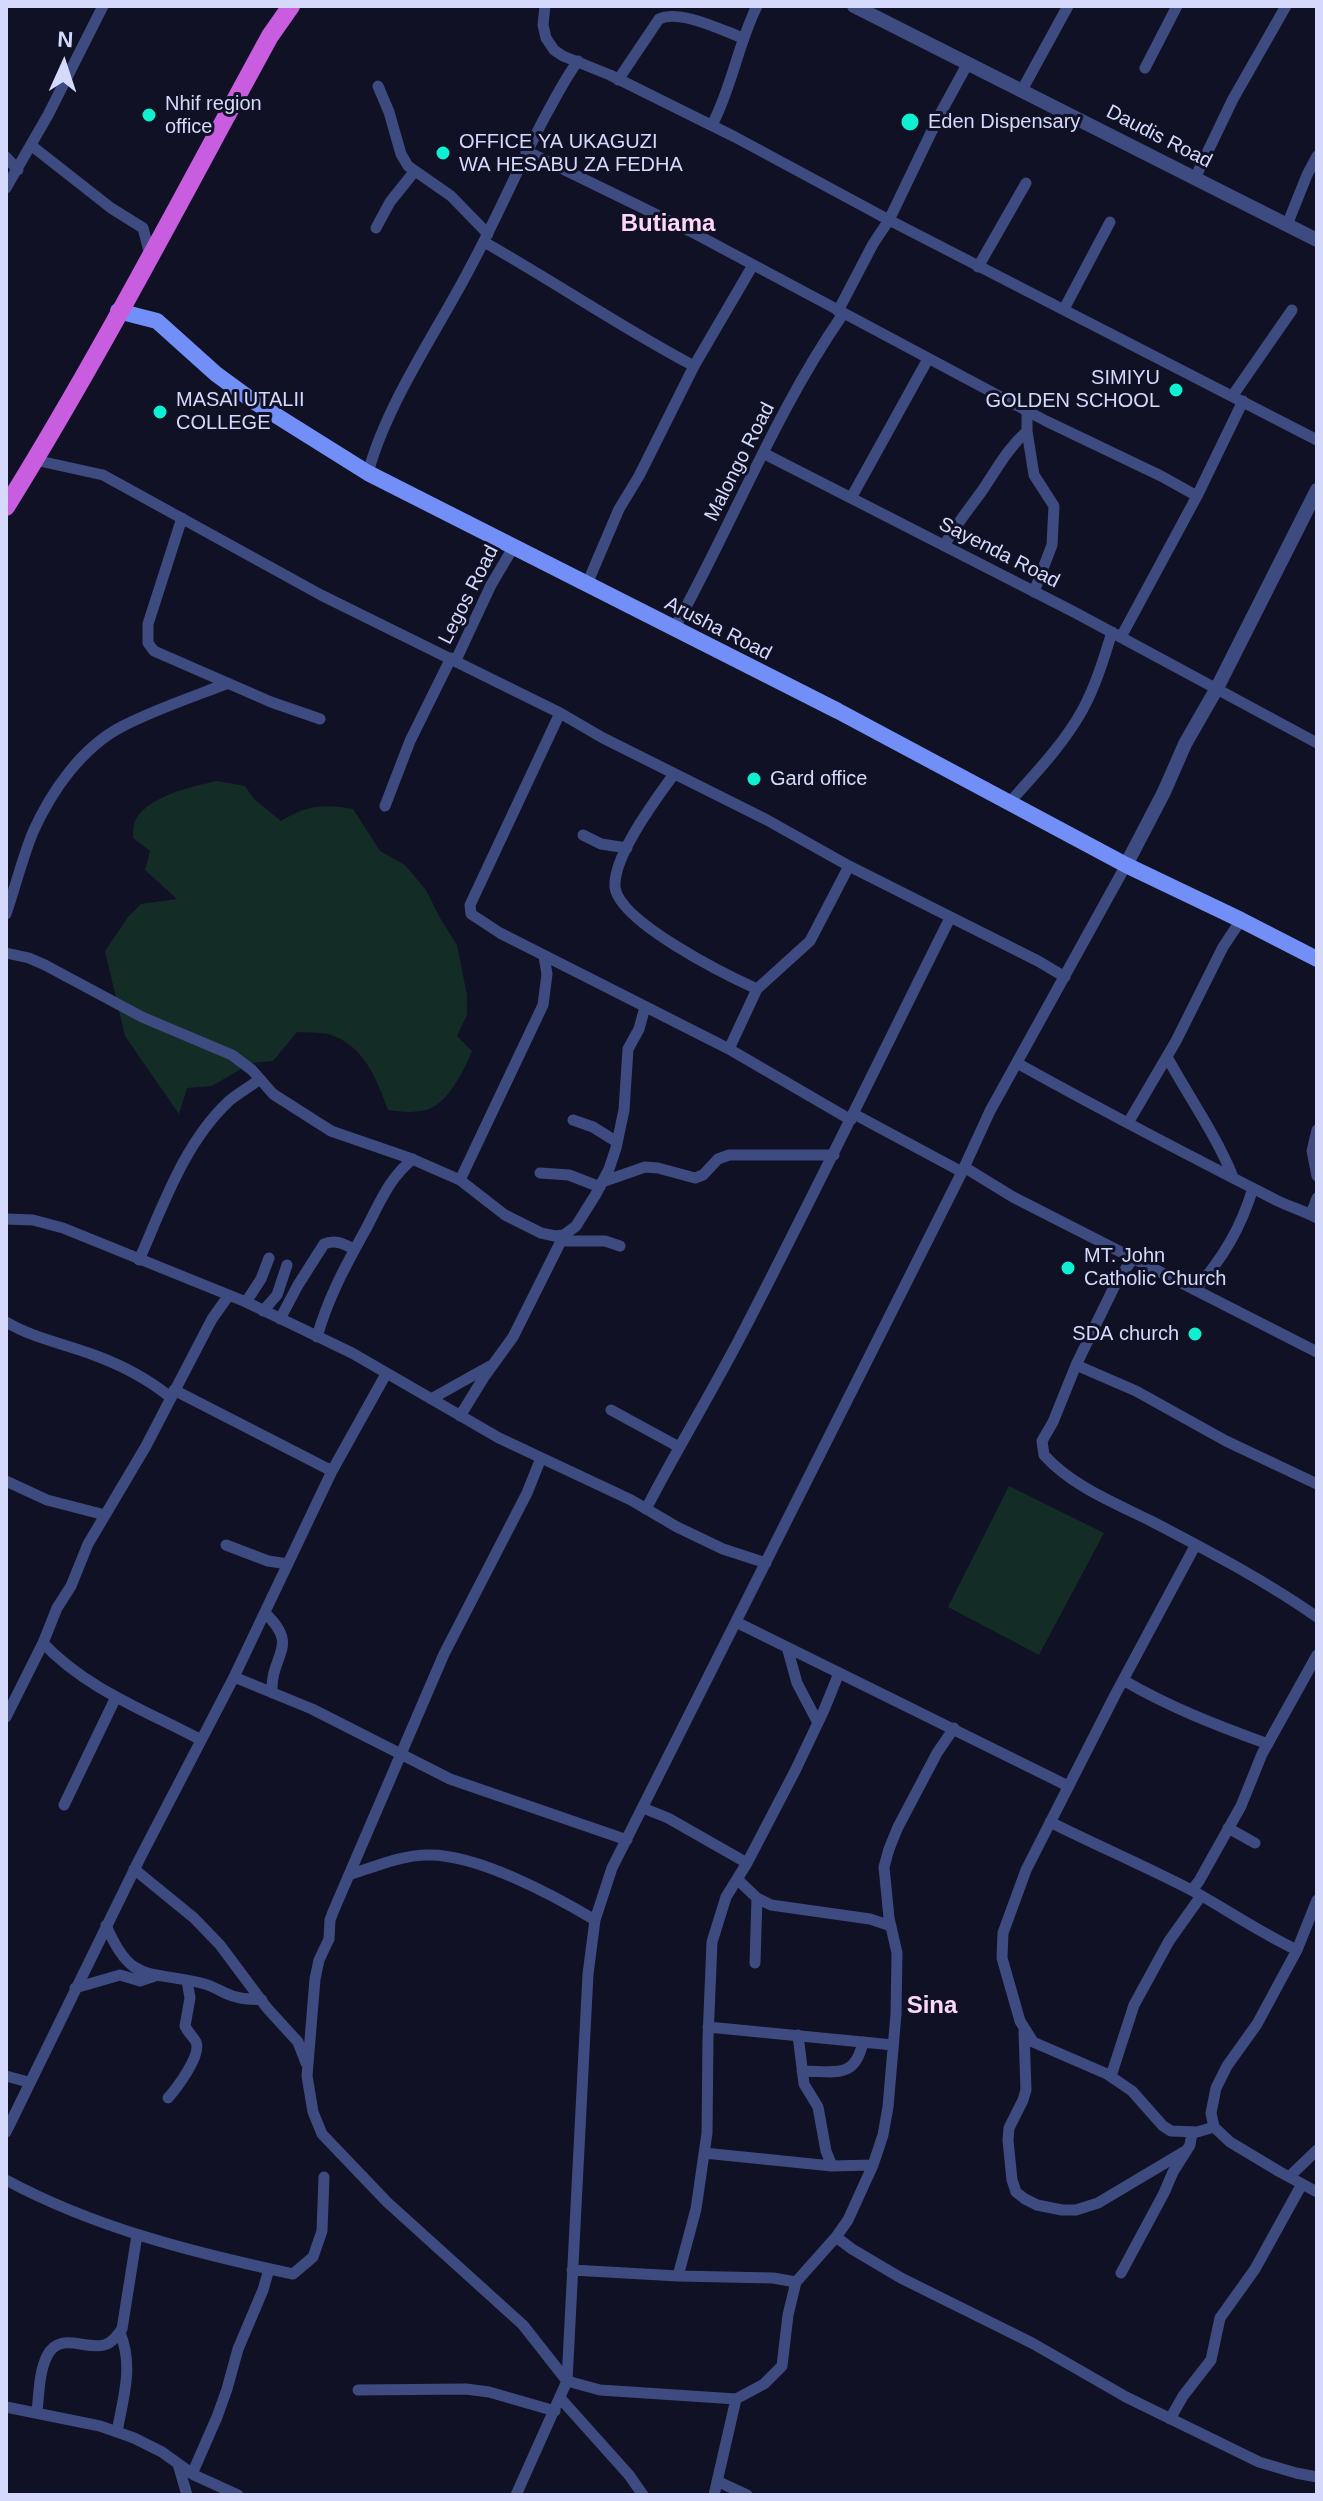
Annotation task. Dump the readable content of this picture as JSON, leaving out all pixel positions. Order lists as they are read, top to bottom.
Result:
{
  "streets": {
    "main road": ["Arusha Road"],
    "street": [
      "Daudis Road",
      "Malongo Road",
      "Sayenda Road",
      "Legos Road"
    ]
  },
  "crossings": [
    ["Daudis Road", "Malongo Road"],
    ["Malongo Road", "Sayenda Road"],
    ["Malongo Road", "Arusha Road"],
    ["Legos Road", "Arusha Road"]
  ],
  "districts": ["Butiama", "Sina"],
  "places": [
    "Nhif region office",
    "Eden Dispensary",
    "OFFICE YA UKAGUZI WA HESABU ZA FEDHA",
    "SIMIYU GOLDEN SCHOOL",
    "MASAI UTALII COLLEGE",
    "Gard office",
    "MT. John Catholic Church",
    "SDA church"
  ],
  "north": "top"
}
